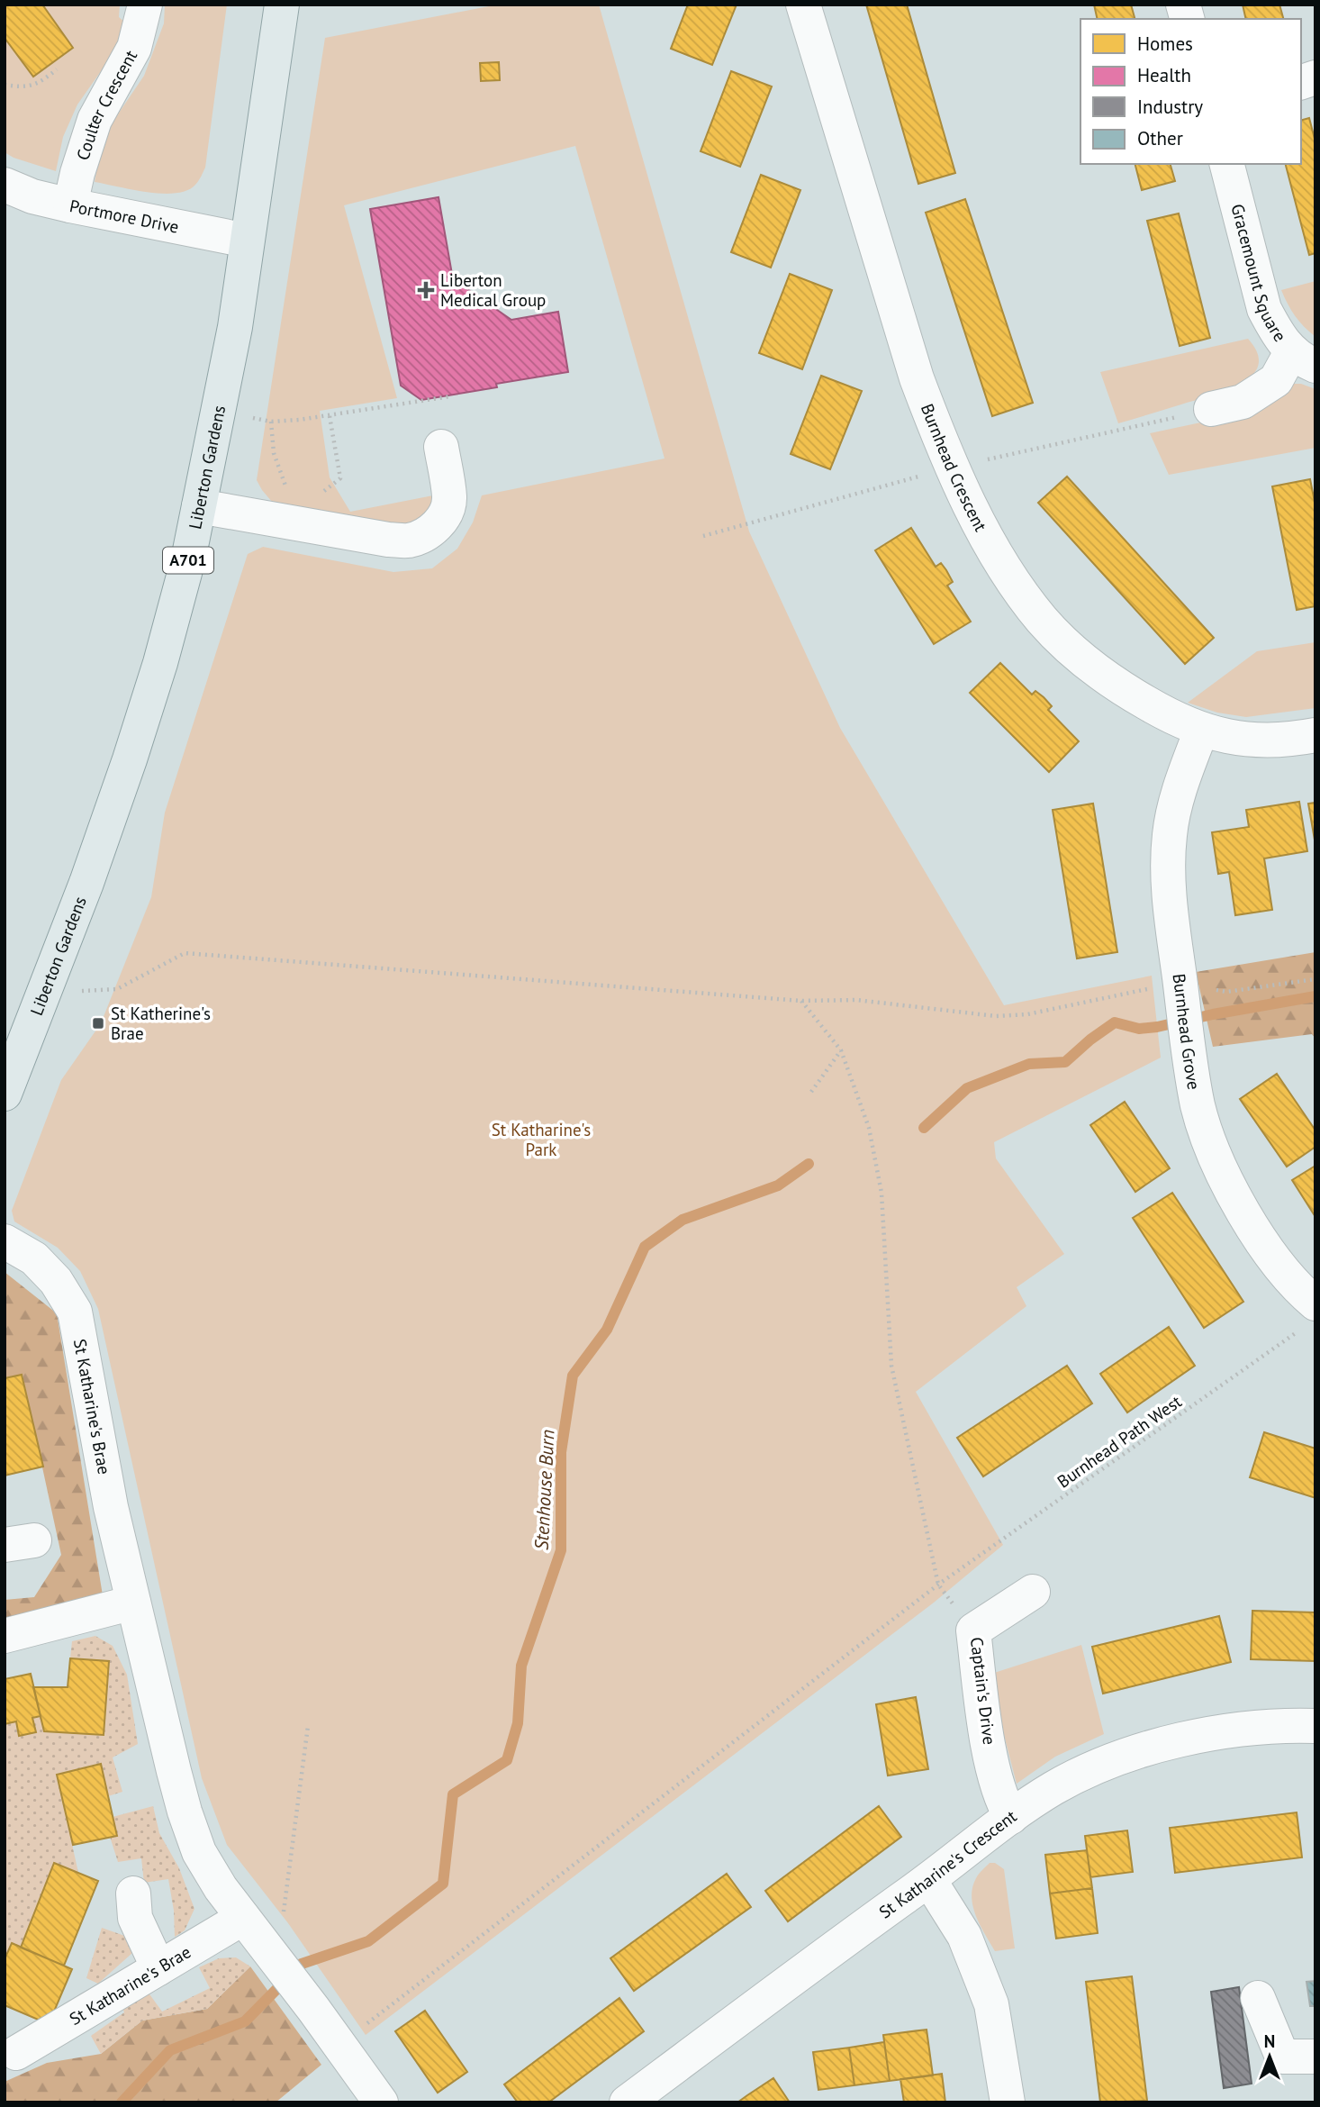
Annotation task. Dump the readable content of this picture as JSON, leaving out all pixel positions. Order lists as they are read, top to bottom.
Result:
{
  "streets": {
    "main road": ["Liberton Gardens", "A701"],
    "street": [
      "Coulter Crescent",
      "Portmore Drive",
      "Gracemount Square",
      "Burnhead Crescent",
      "Burnhead Grove",
      "St Katharine's Brae",
      "Captain's Drive",
      "St Katharine's Crescent"
    ],
    "path": ["Burnhead Path West"]
  },
  "crossings": [
    ["Coulter Crescent", "Portmore Drive"],
    ["Portmore Drive", "Liberton Gardens"],
    ["Burnhead Crescent", "Burnhead Grove"],
    ["Burnhead Grove", "Burnhead Path West"],
    ["St Katharine's Brae", "Burnhead Path West"],
    ["Captain's Drive", "St Katharine's Crescent"]
  ],
  "water": ["Stenhouse Burn"],
  "parks": ["St Katharine's Park"],
  "places": {
    "health": ["Liberton Medical Group"],
    "transit": ["St Katherine's Brae"]
  },
  "legend": [
    "Homes",
    "Health",
    "Industry",
    "Other"
  ],
  "north": "top"
}
